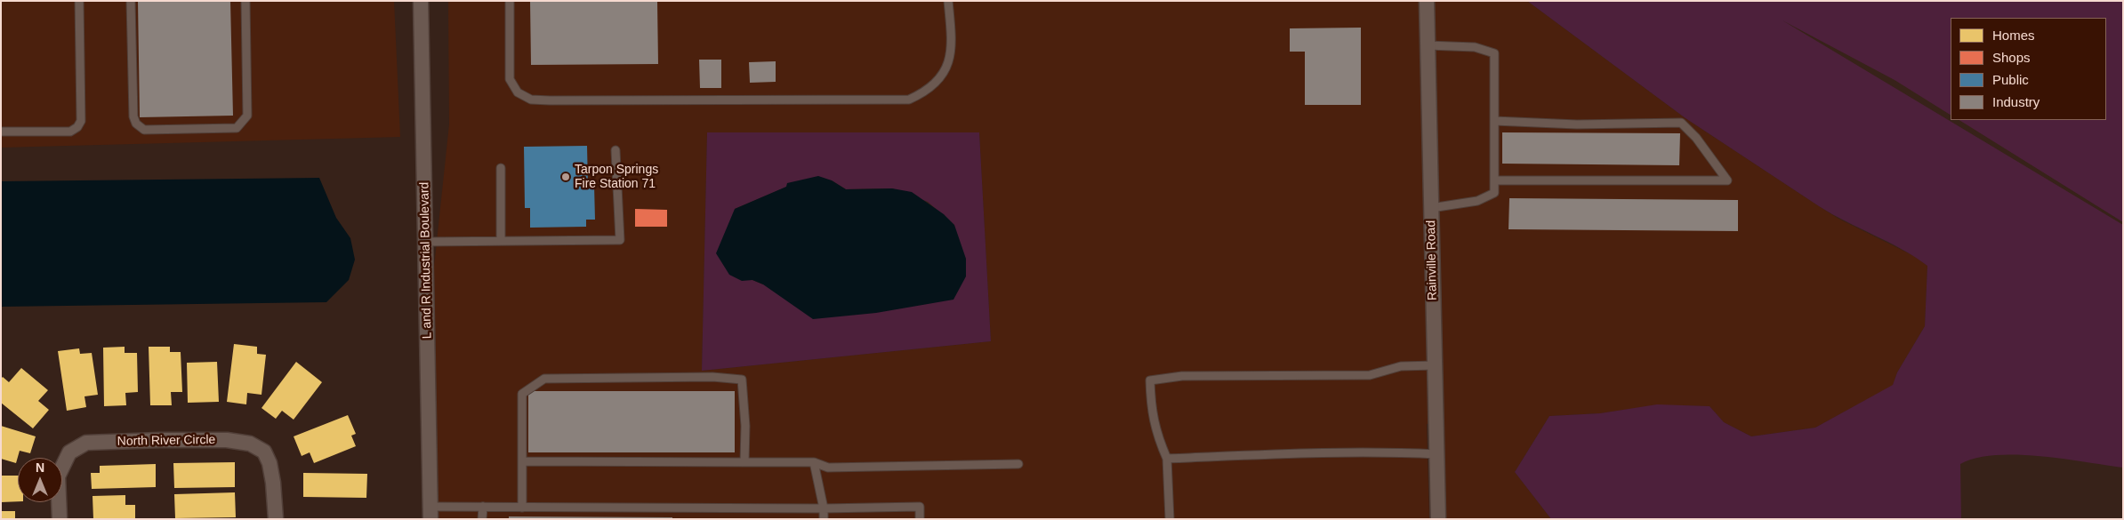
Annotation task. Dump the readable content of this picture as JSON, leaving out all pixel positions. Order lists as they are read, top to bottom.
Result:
{
  "streets": {
    "street": ["L and R Industrial Boulevard", "Rainville Road", "North River Circle"]
  },
  "places": ["Tarpon Springs Fire Station 71"],
  "legend": [
    "Homes",
    "Shops",
    "Public",
    "Industry"
  ],
  "north": "top"
}
